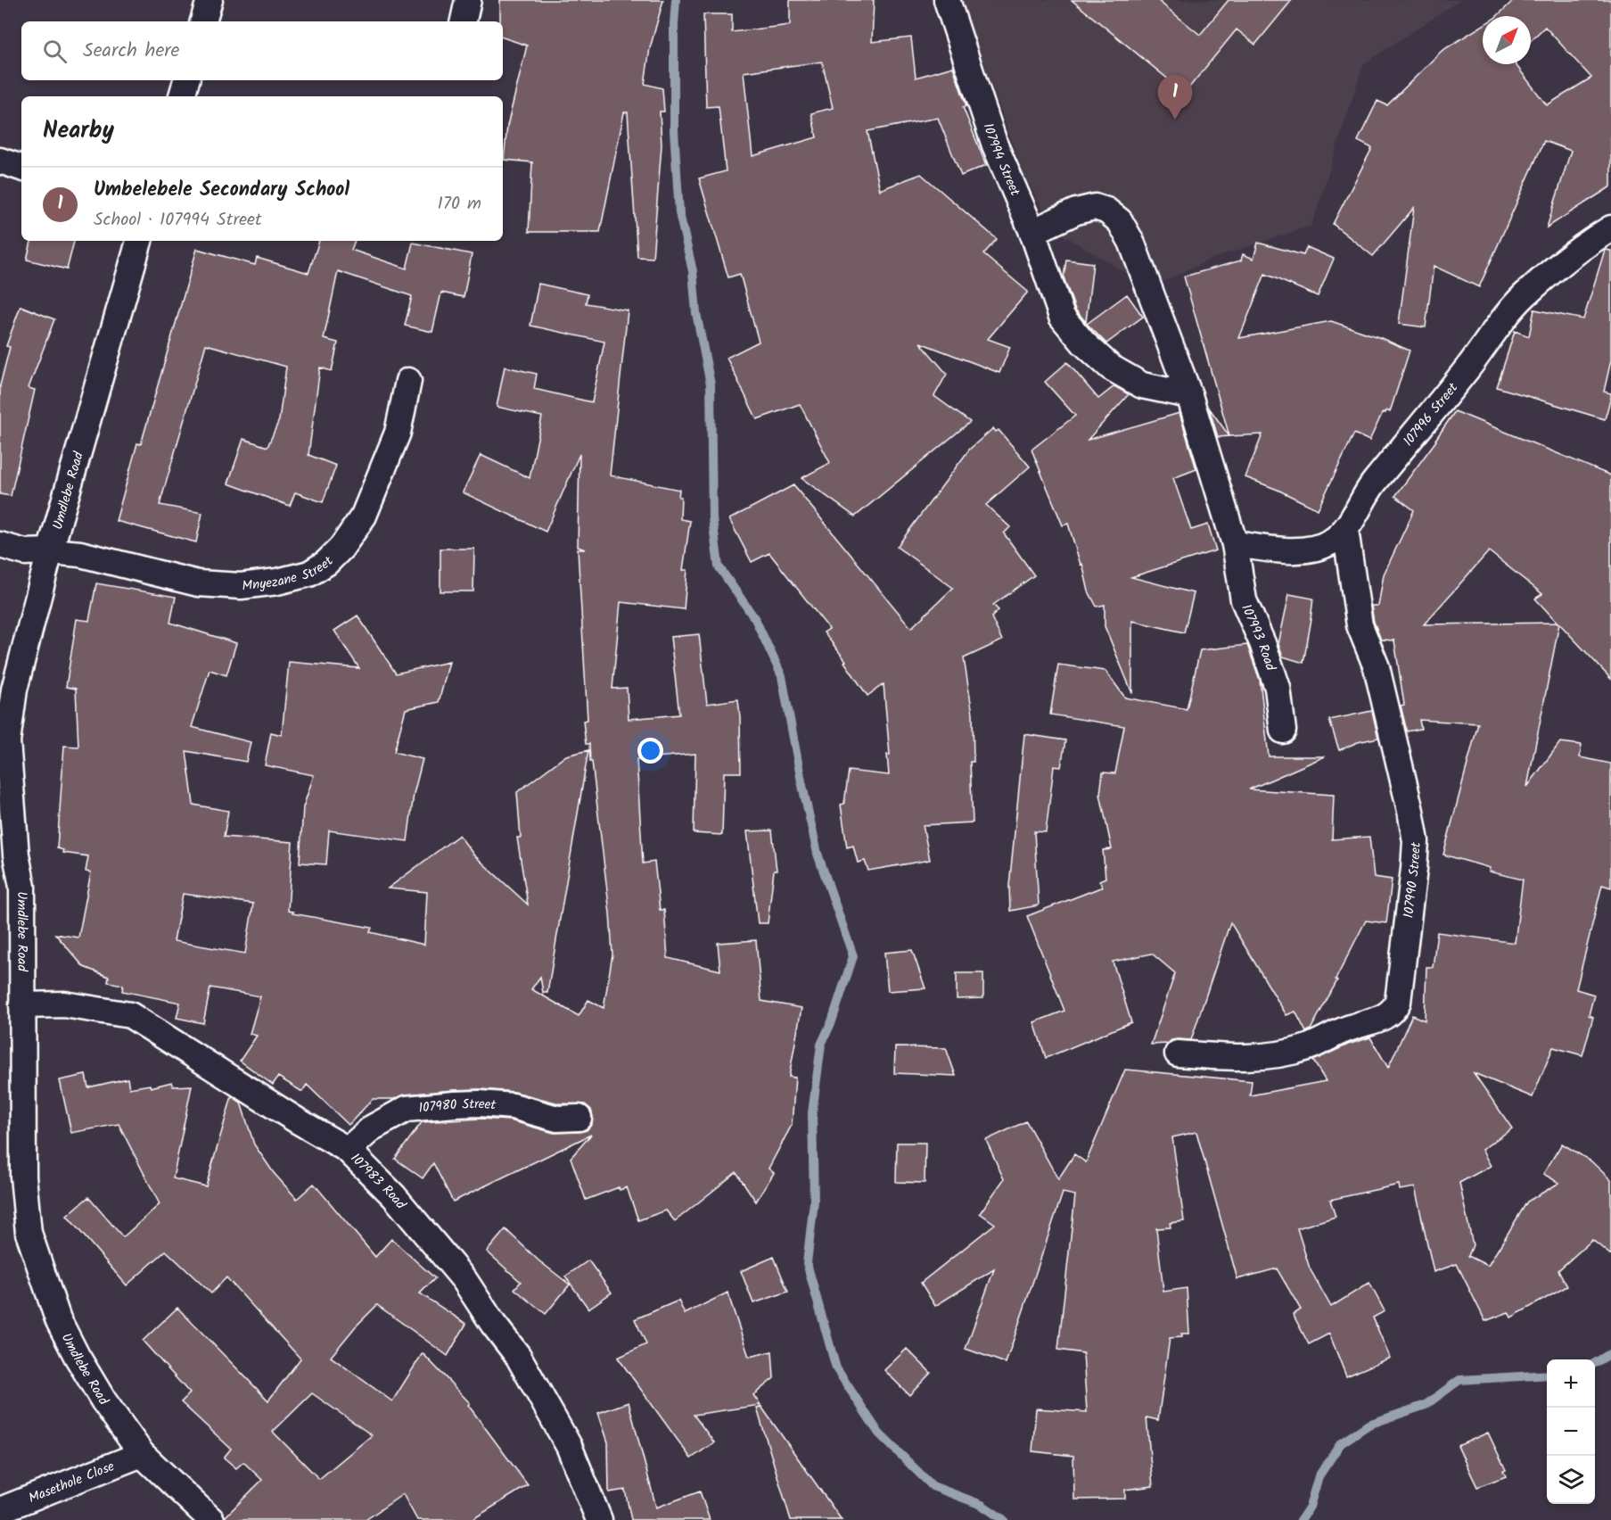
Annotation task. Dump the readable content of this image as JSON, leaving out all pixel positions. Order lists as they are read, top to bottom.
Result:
{
  "streets": {
    "street": [
      "107994 Street",
      "107996 Street",
      "Umdlebe Road",
      "Mnyezane Street",
      "107993 Road",
      "107990 Street",
      "107980 Street",
      "107983 Road",
      "Masethole Close"
    ]
  },
  "crossings": [
    ["107994 Street", "107993 Road"],
    ["107996 Street", "107993 Road"],
    ["107996 Street", "107990 Street"],
    ["Umdlebe Road", "Mnyezane Street"],
    ["Umdlebe Road", "107983 Road"],
    ["Umdlebe Road", "Masethole Close"],
    ["107980 Street", "107983 Road"]
  ],
  "north": "top right",
  "page": {
    "search": "Search here",
    "pins": "1",
    "heading": "Nearby",
    "list": [
      {
        "mark": "1",
        "name": "Umbelebele Secondary School",
        "note": "School · 107994 Street",
        "value": "170 m"
      }
    ],
    "map_buttons": ["+", "−"]
  }
}
